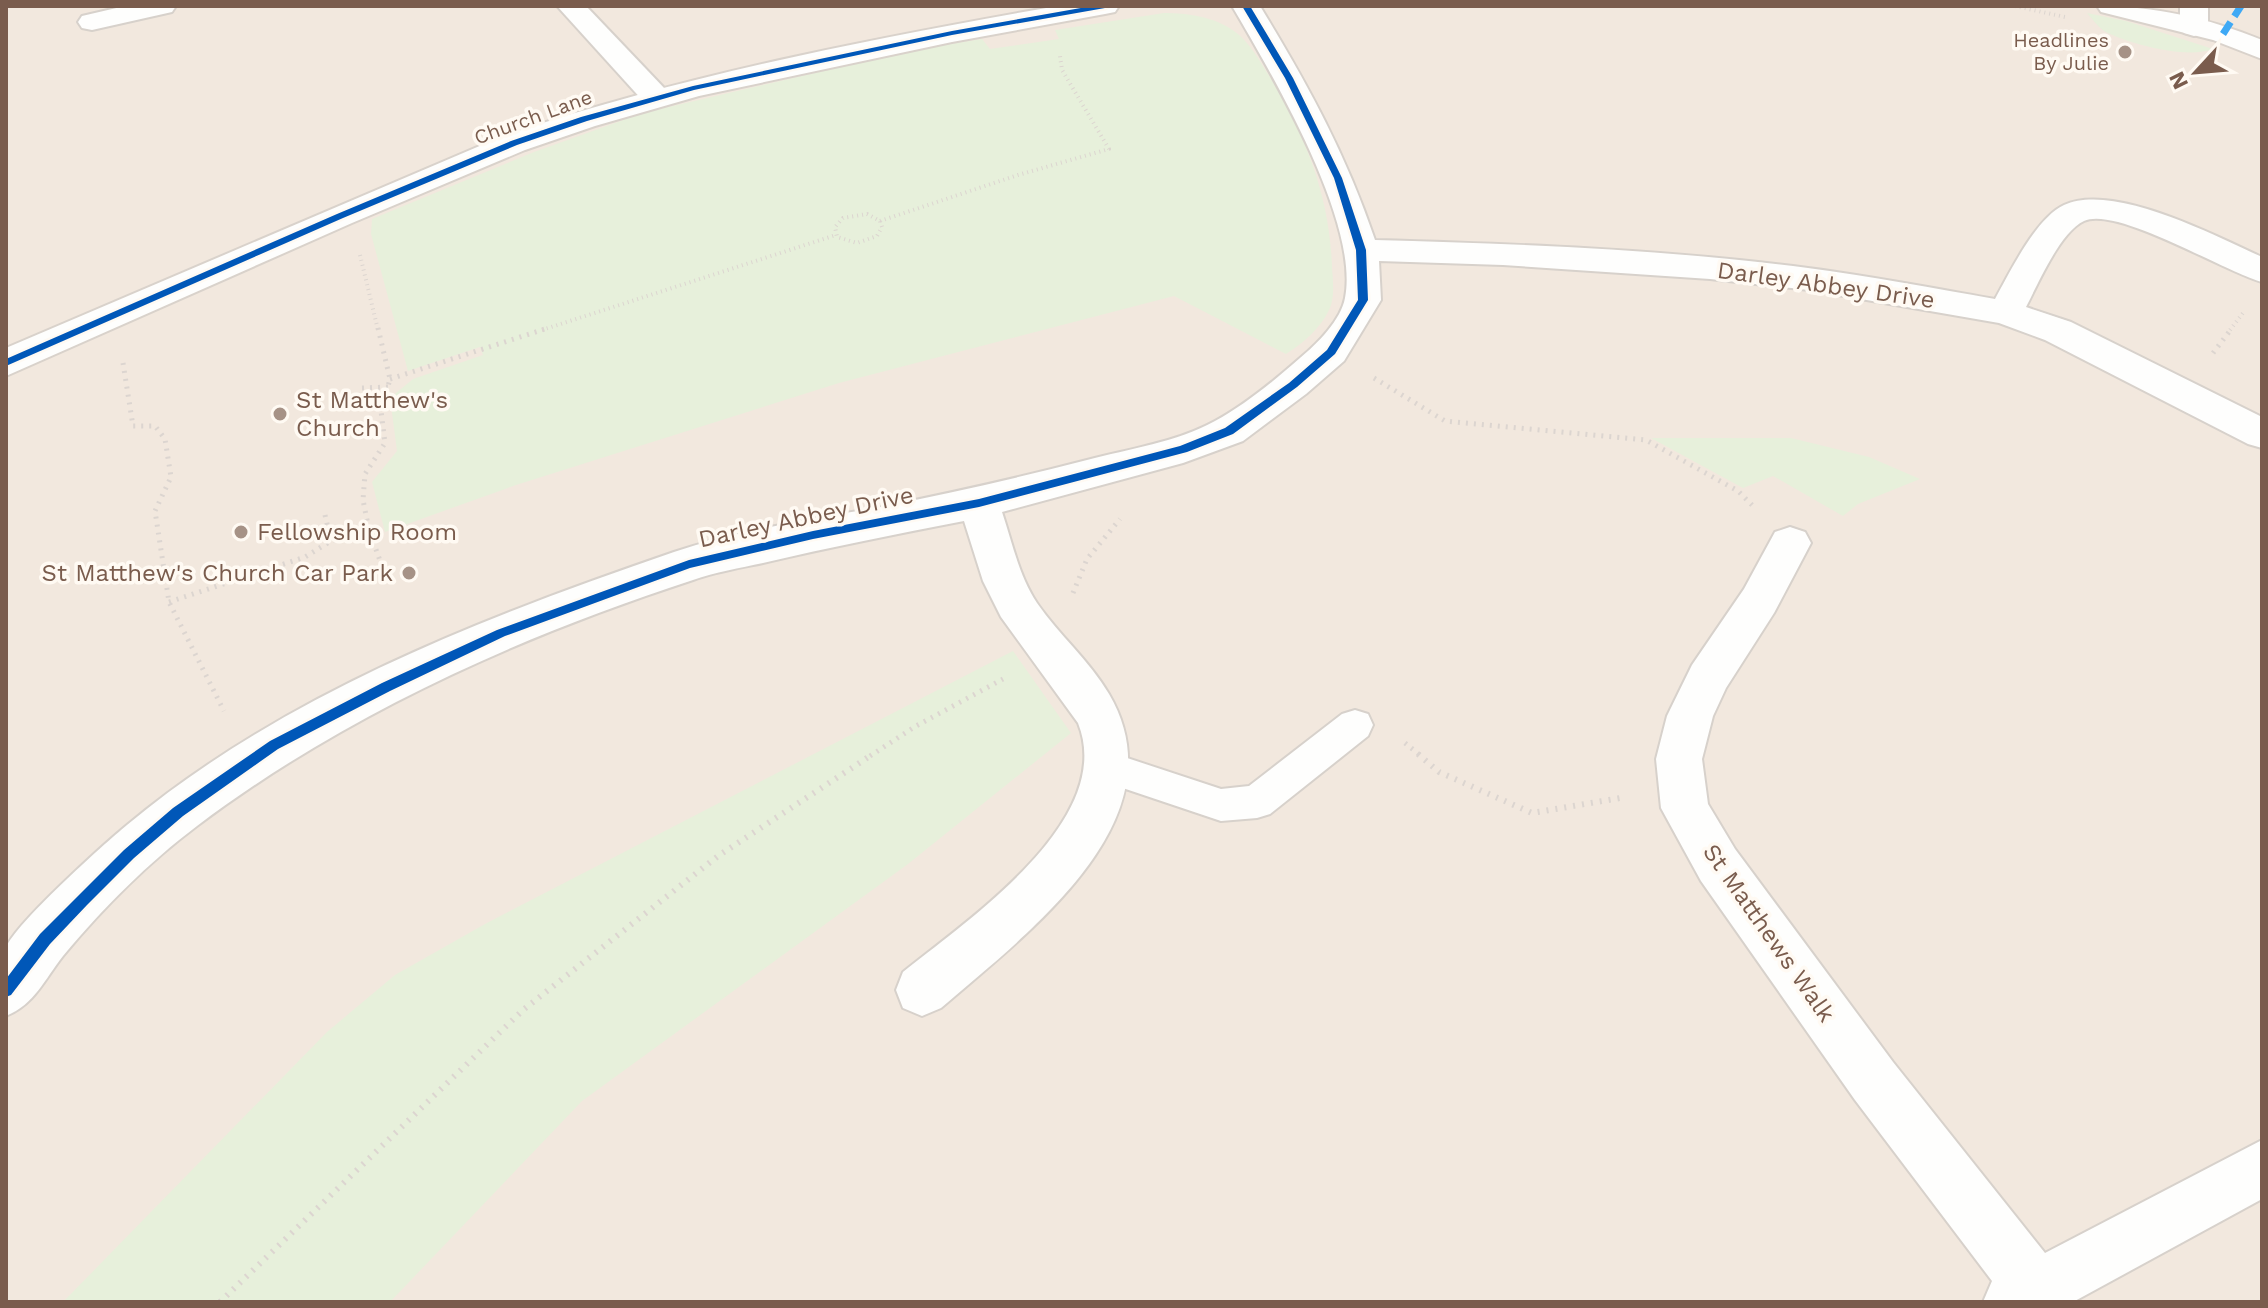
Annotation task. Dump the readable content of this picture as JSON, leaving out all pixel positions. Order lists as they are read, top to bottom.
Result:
{
  "streets": {
    "street": ["Church Lane", "Darley Abbey Drive", "St Matthews Walk"]
  },
  "places": [
    "Headlines By Julie",
    "St Matthew's Church",
    "Fellowship Room",
    "St Matthew's Church Car Park"
  ],
  "north": "bottom left"
}
